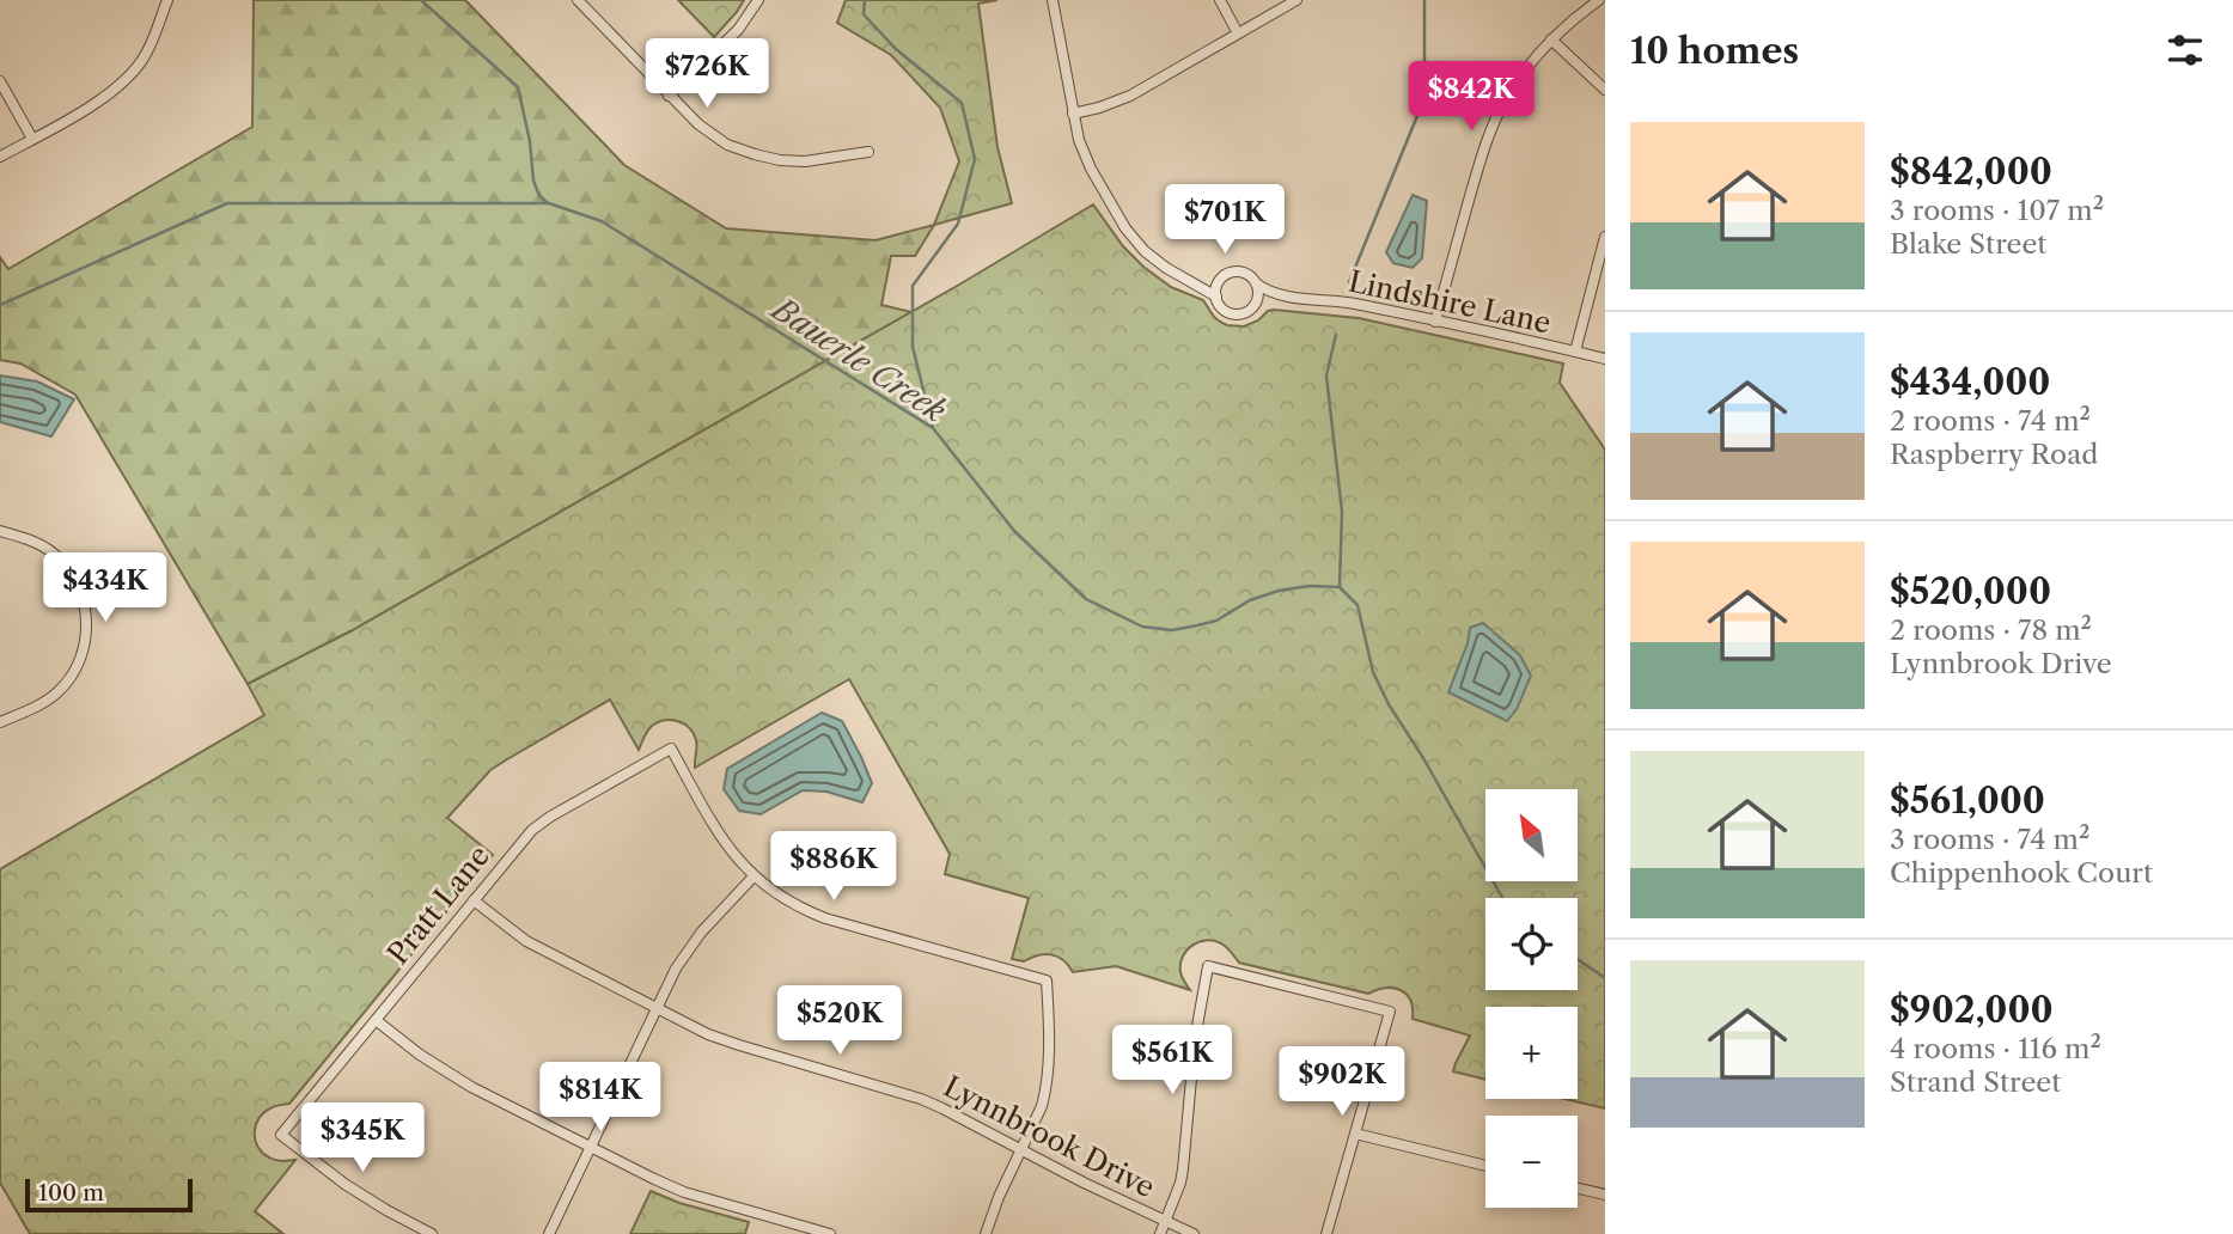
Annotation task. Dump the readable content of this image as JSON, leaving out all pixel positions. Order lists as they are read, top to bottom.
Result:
{
  "streets": {
    "street": ["Lindshire Lane", "Pratt Lane", "Lynnbrook Drive"]
  },
  "crossings": [
    ["Pratt Lane", "Lynnbrook Drive"]
  ],
  "water": ["Bauerle Creek"],
  "scale_bar": "100 m",
  "north": "top left",
  "page": {
    "heading": "10 homes",
    "price": [
      "$726K",
      "$842K",
      "$701K",
      "$434K",
      "$886K",
      "$520K",
      "$561K",
      "$902K",
      "$814K",
      "$345K"
    ],
    "list": [
      {
        "name": "$842,000",
        "note": "3 rooms · 107 m² · Blake Street"
      },
      {
        "name": "$434,000",
        "note": "2 rooms · 74 m² · Raspberry Road"
      },
      {
        "name": "$520,000",
        "note": "2 rooms · 78 m² · Lynnbrook Drive"
      },
      {
        "name": "$561,000",
        "note": "3 rooms · 74 m² · Chippenhook Court"
      },
      {
        "name": "$902,000",
        "note": "4 rooms · 116 m² · Strand Street"
      }
    ],
    "map_buttons": ["+", "−"],
    "scale": "100 m"
  }
}
